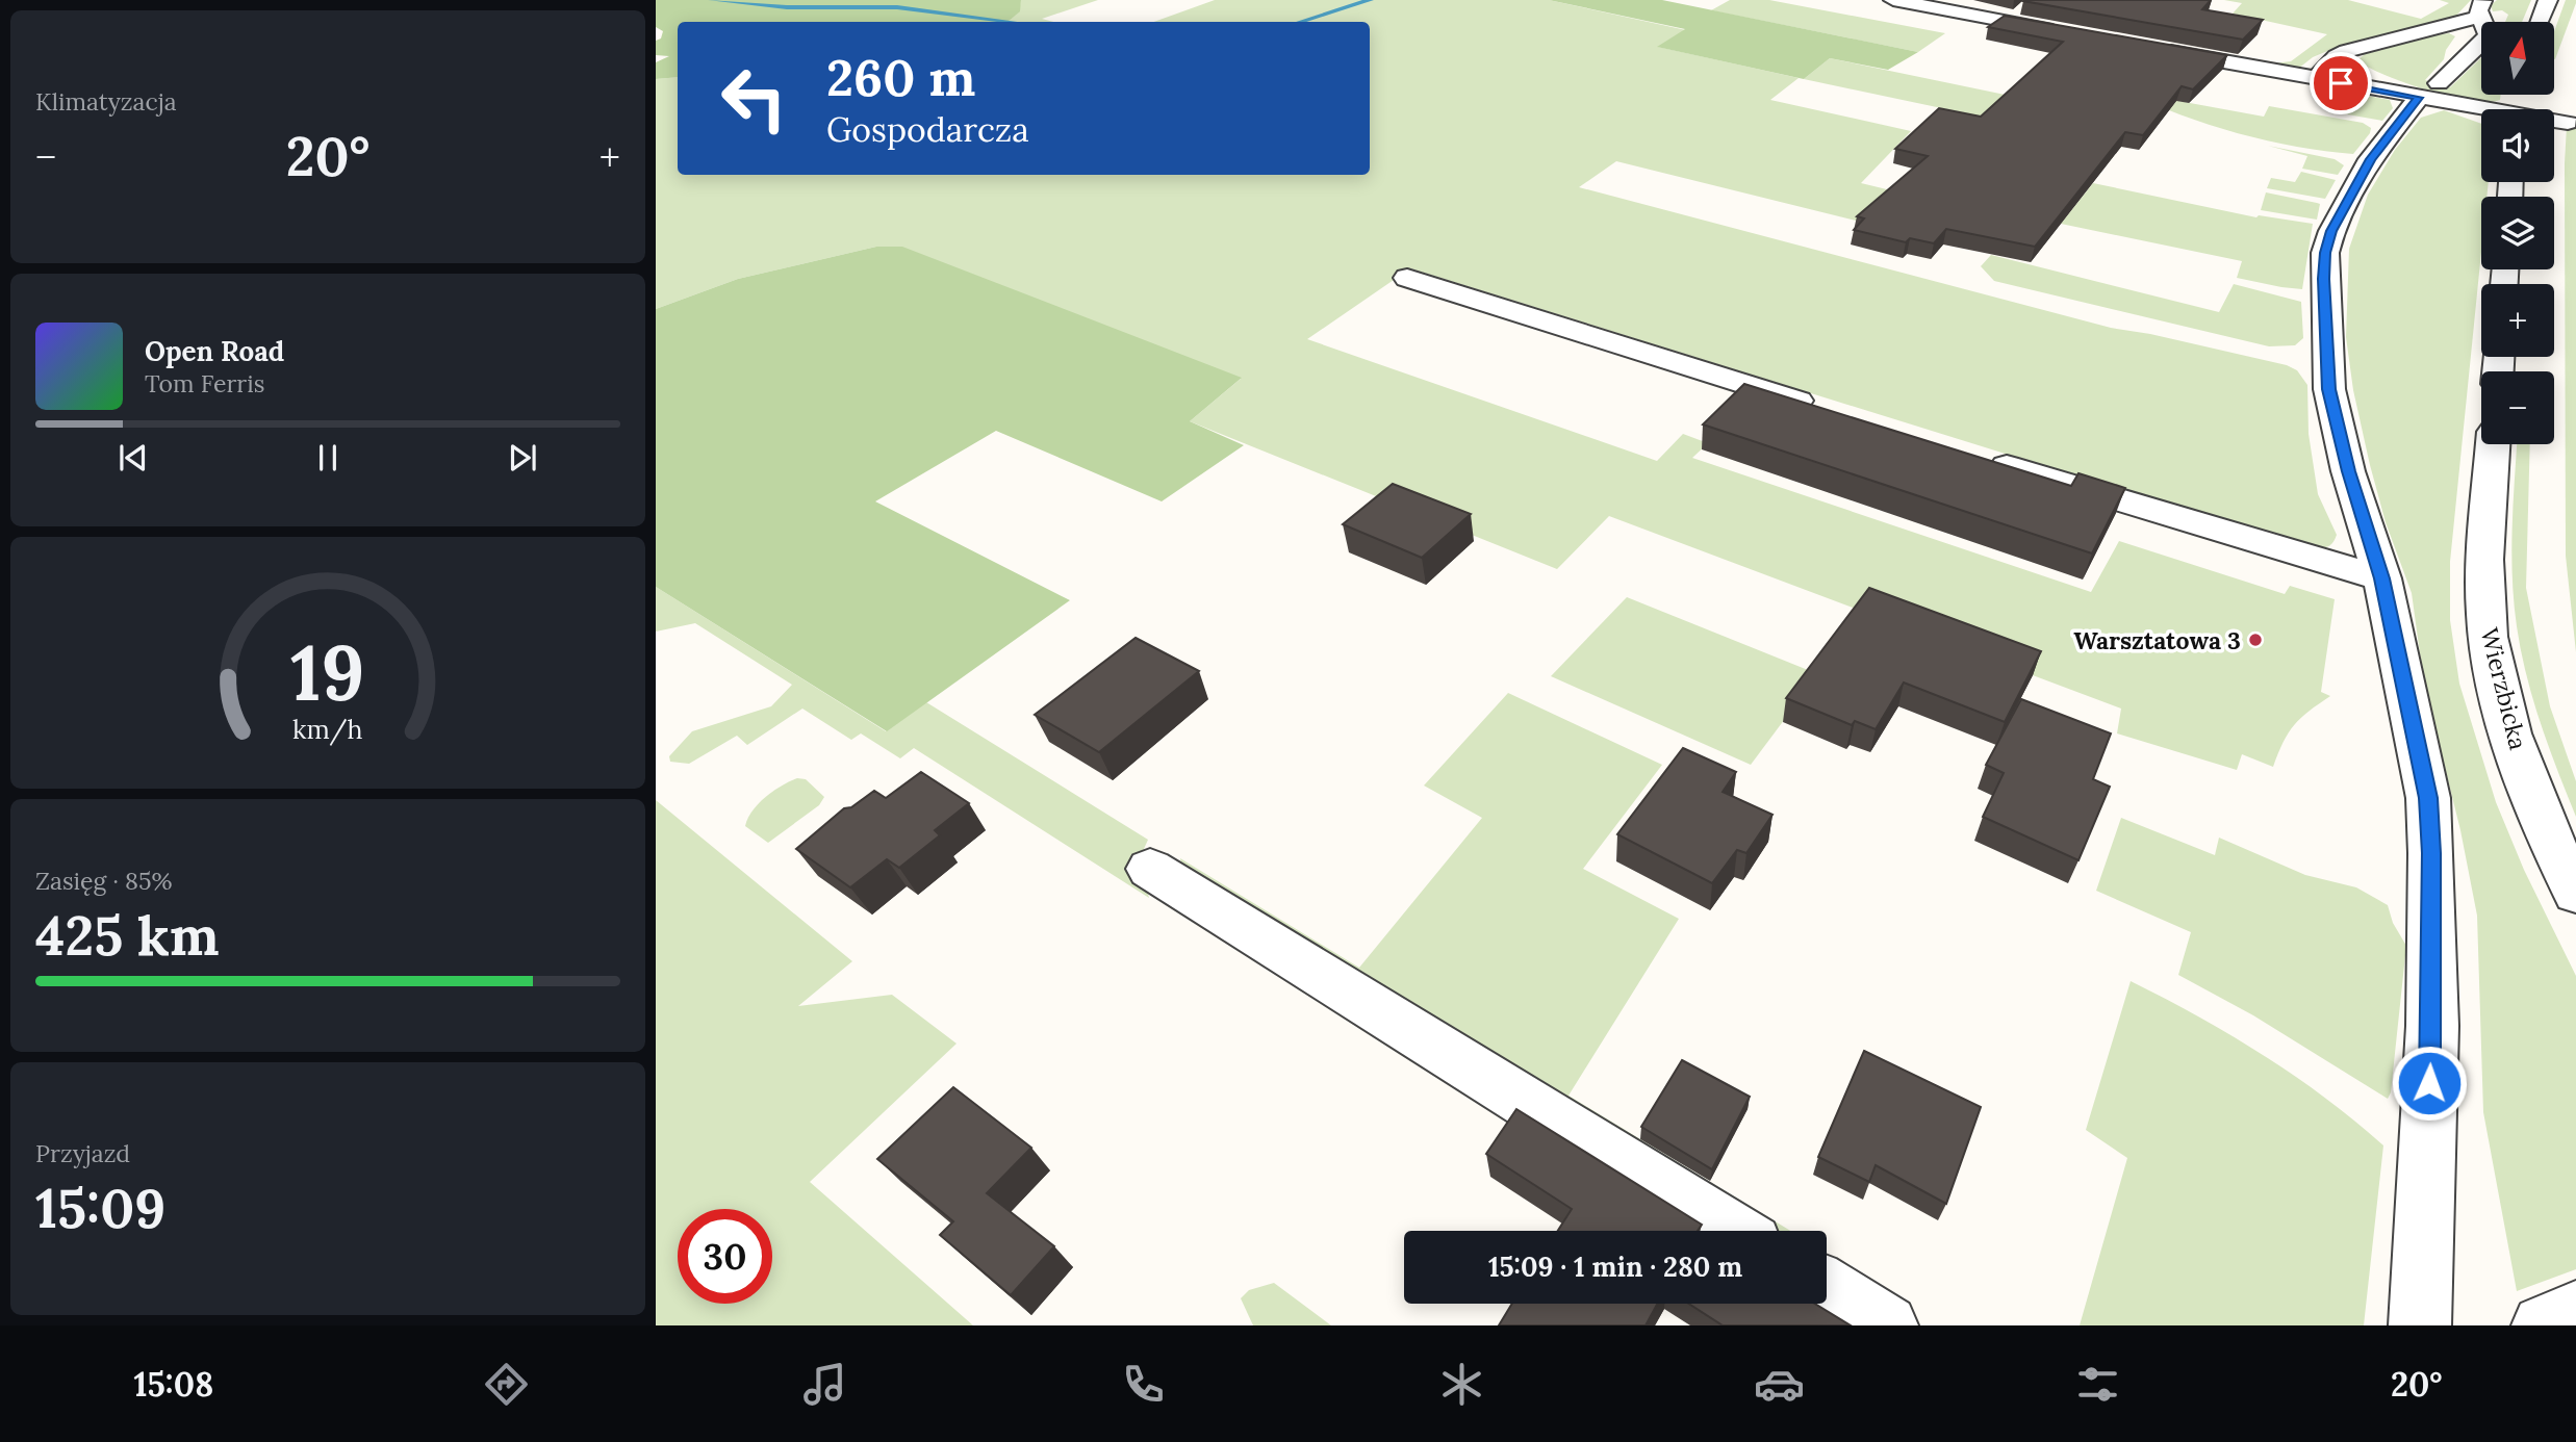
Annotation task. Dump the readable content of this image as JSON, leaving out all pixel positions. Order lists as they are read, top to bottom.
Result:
{
  "streets": {
    "street": ["Wierzbicka"]
  },
  "places": ["Warsztatowa 3"],
  "north": "top",
  "page": {
    "tile": [
      "Klimatyzacja",
      ["Zasięg · 85%", "425 km"],
      ["Przyjazd", "15:09"]
    ],
    "map_buttons": ["+", "−"],
    "turn": ["260 m", "Gospodarcza"],
    "heat": ["−", "20°", "+"],
    "song": ["Open Road", "Tom Ferris"],
    "limit": "30",
    "trip": "15:09 · 1 min · 280 m",
    "tabs": ["15:08", "20°"],
    "gauge": ["19", "km/h"]
  }
}
